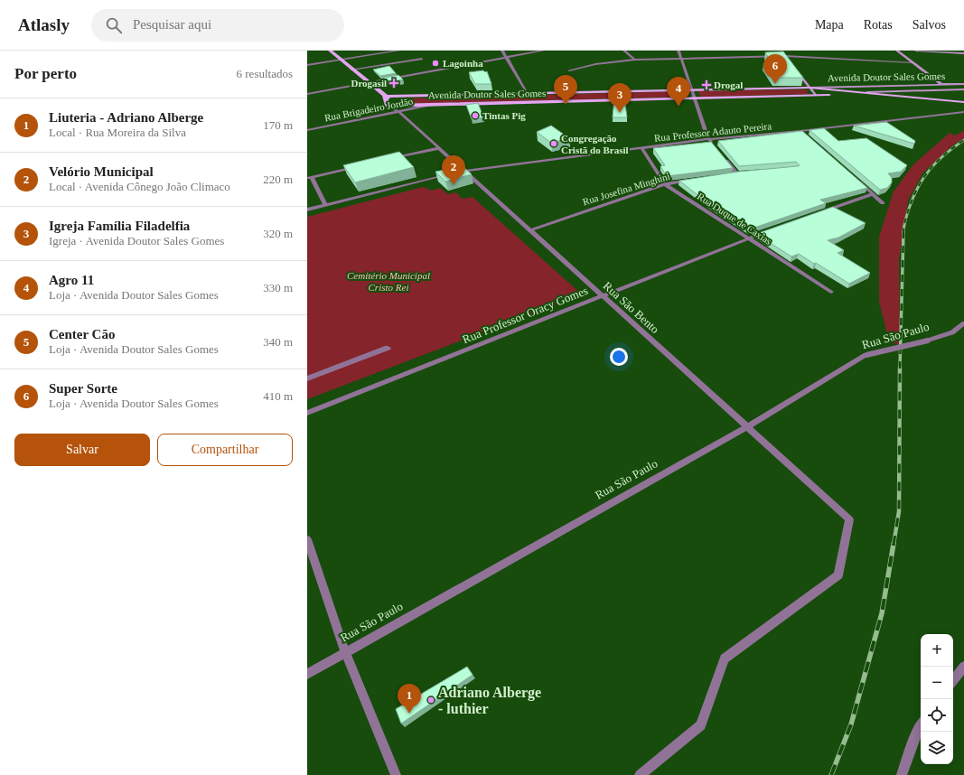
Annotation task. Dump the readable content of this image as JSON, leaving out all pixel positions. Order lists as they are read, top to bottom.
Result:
{
  "streets": {
    "main road": ["Avenida Doutor Sales Gomes"],
    "street": [
      "Rua Brigadeiro Jordão",
      "Rua Professor Adauto Pereira",
      "Rua Josefina Minghini",
      "Rua Duque de Caxias",
      "Rua São Bento",
      "Rua Professor Oracy Gomes",
      "Rua São Paulo"
    ]
  },
  "crossings": [
    ["Avenida Doutor Sales Gomes", "Rua Brigadeiro Jordão"],
    ["Avenida Doutor Sales Gomes", "Rua São Bento"],
    ["Rua Brigadeiro Jordão", "Rua São Bento"],
    ["Rua Professor Adauto Pereira", "Rua Duque de Caxias"],
    ["Rua Professor Adauto Pereira", "Rua São Bento"],
    ["Rua Josefina Minghini", "Rua Duque de Caxias"],
    ["Rua Josefina Minghini", "Rua São Bento"],
    ["Rua Duque de Caxias", "Rua Professor Oracy Gomes"],
    ["Rua São Bento", "Rua Professor Oracy Gomes"],
    ["Rua São Bento", "Rua São Paulo"]
  ],
  "parks": ["Cemitério Municipal Cristo Rei"],
  "places": {
    "other": [
      "Lagoinha",
      "Tintas Pig",
      "Congregação Cristã do Brasil",
      "Adriano Alberge - luthier"
    ],
    "health": ["Drogasil", "Drogal"]
  },
  "page": {
    "header": "Atlasly",
    "search": "Pesquisar aqui",
    "nav": ["Mapa", "Rotas", "Salvos"],
    "heading": ["Por perto", "6 resultados"],
    "pins": [
      "6",
      "5",
      "4",
      "3",
      "2",
      "1"
    ],
    "list": [
      {
        "mark": "1",
        "name": "Liuteria - Adriano Alberge",
        "note": "Local · Rua Moreira da Silva",
        "value": "170 m"
      },
      {
        "mark": "2",
        "name": "Velório Municipal",
        "note": "Local · Avenida Cônego João Climaco",
        "value": "220 m"
      },
      {
        "mark": "3",
        "name": "Igreja Família Filadelfia",
        "note": "Igreja · Avenida Doutor Sales Gomes",
        "value": "320 m"
      },
      {
        "mark": "4",
        "name": "Agro 11",
        "note": "Loja · Avenida Doutor Sales Gomes",
        "value": "330 m"
      },
      {
        "mark": "5",
        "name": "Center Cão",
        "note": "Loja · Avenida Doutor Sales Gomes",
        "value": "340 m"
      },
      {
        "mark": "6",
        "name": "Super Sorte",
        "note": "Loja · Avenida Doutor Sales Gomes",
        "value": "410 m"
      }
    ],
    "buttons": ["Salvar", "Compartilhar"],
    "map_buttons": ["+", "−"]
  }
}
